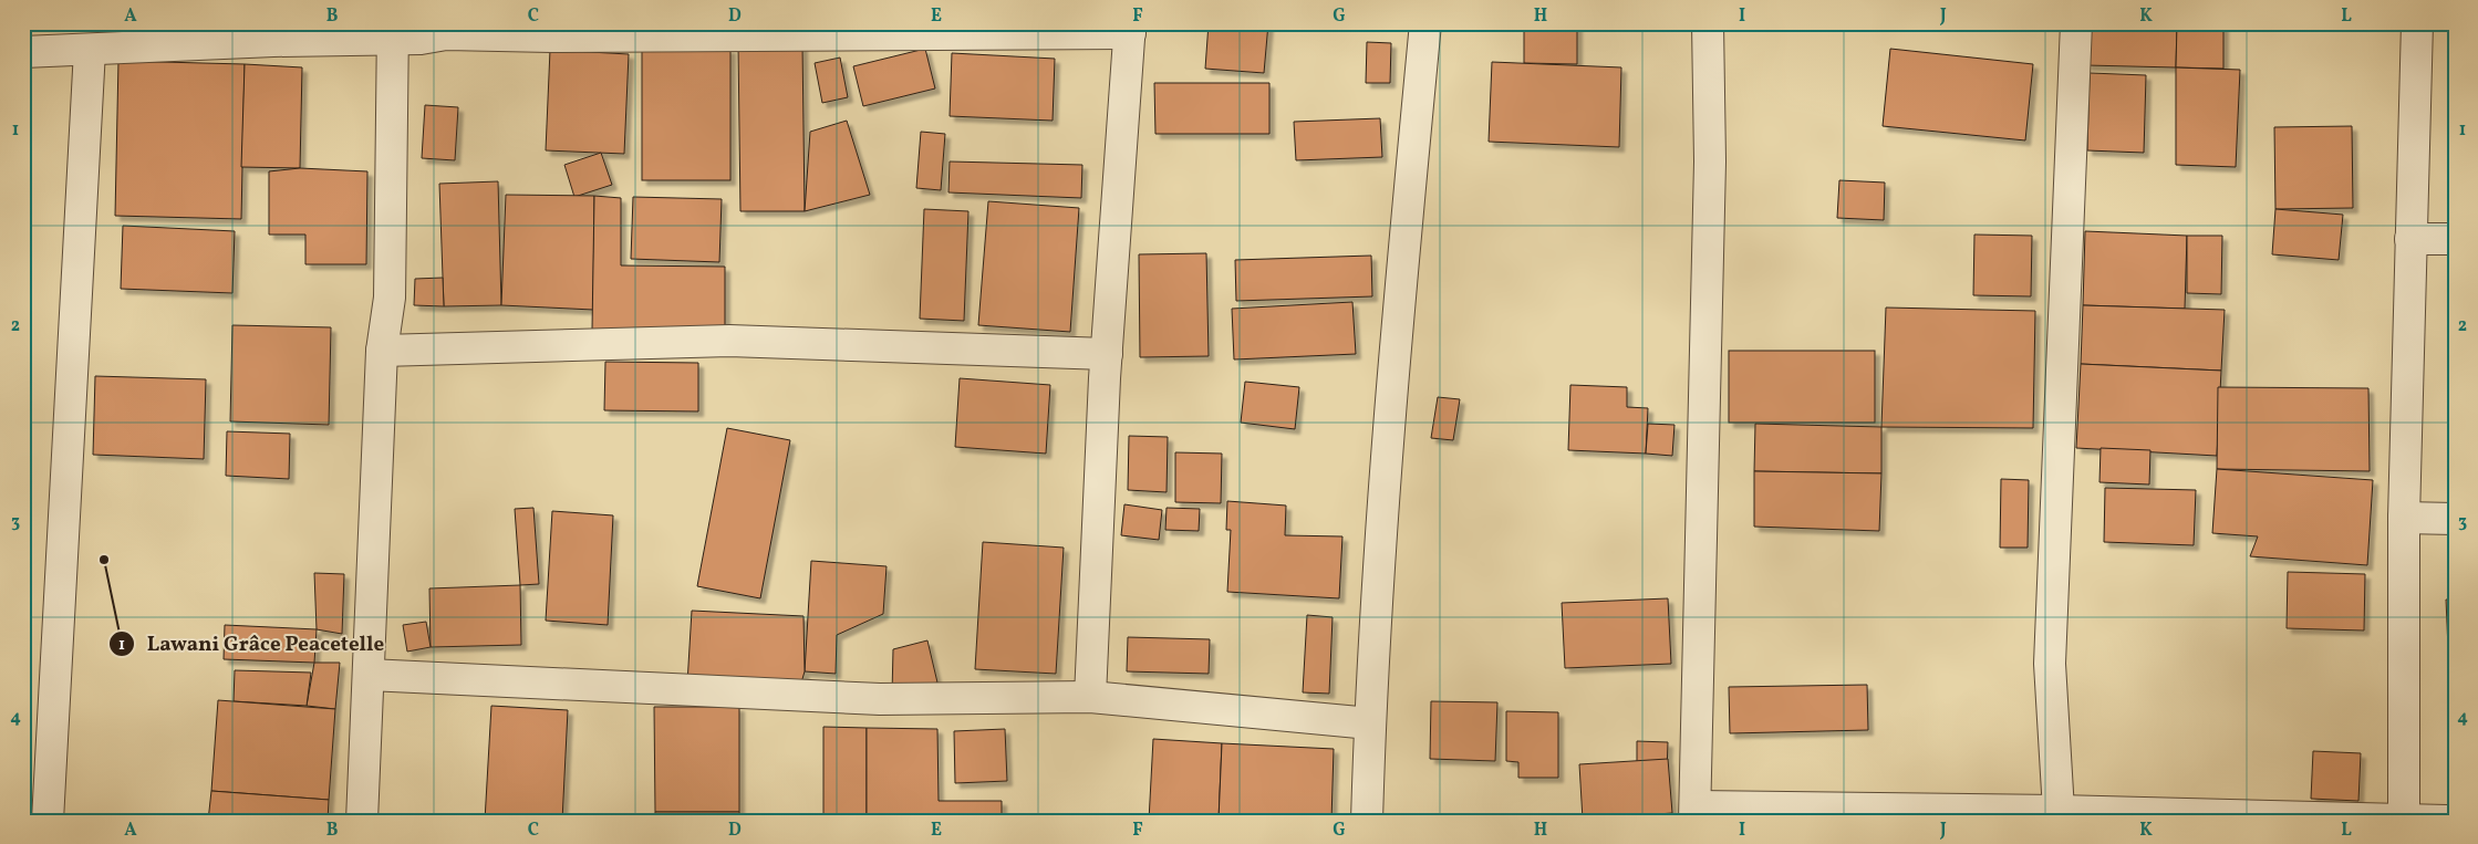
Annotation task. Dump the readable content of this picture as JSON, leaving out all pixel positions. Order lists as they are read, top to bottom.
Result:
{
  "places": ["Lawani Grâce Peacetelle"],
  "grid": {
    "columns": [
      "A",
      "B",
      "C",
      "D",
      "E",
      "F",
      "G",
      "H",
      "I",
      "J",
      "K",
      "L"
    ],
    "rows": [
      "1",
      "2",
      "3",
      "4"
    ]
  }
}
